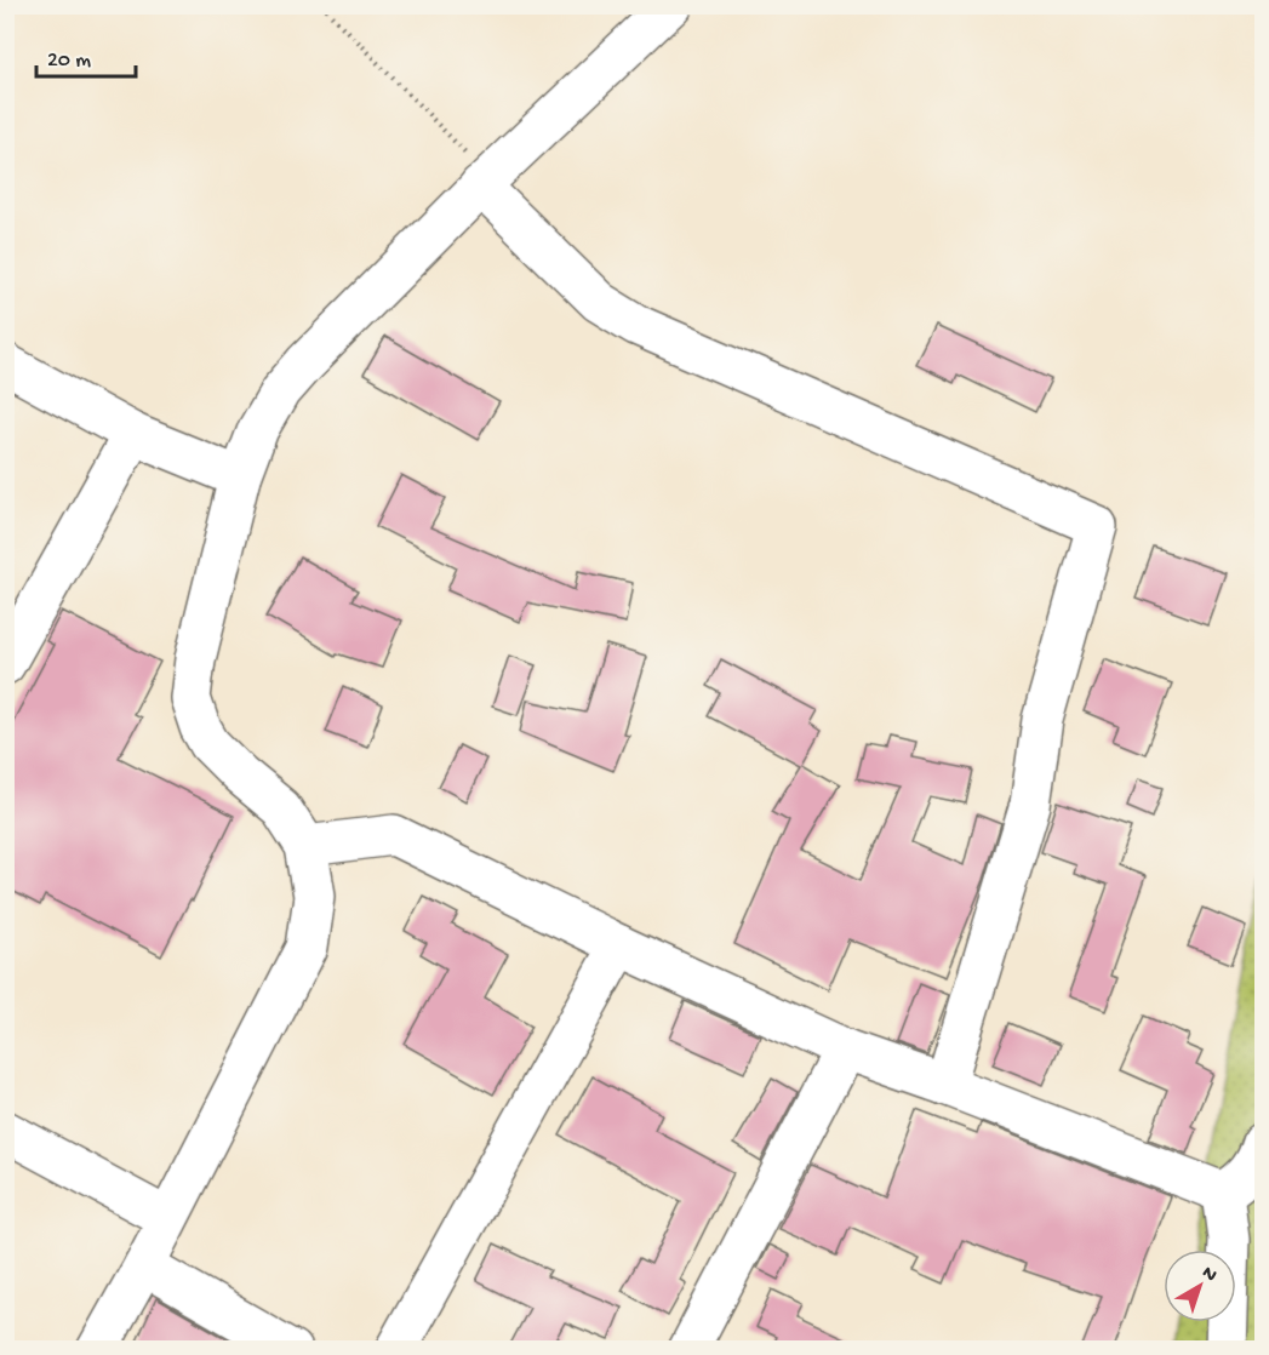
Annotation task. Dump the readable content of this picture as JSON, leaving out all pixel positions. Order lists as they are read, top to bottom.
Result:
{
  "scale_bar": "20 m",
  "north": "top right"
}
